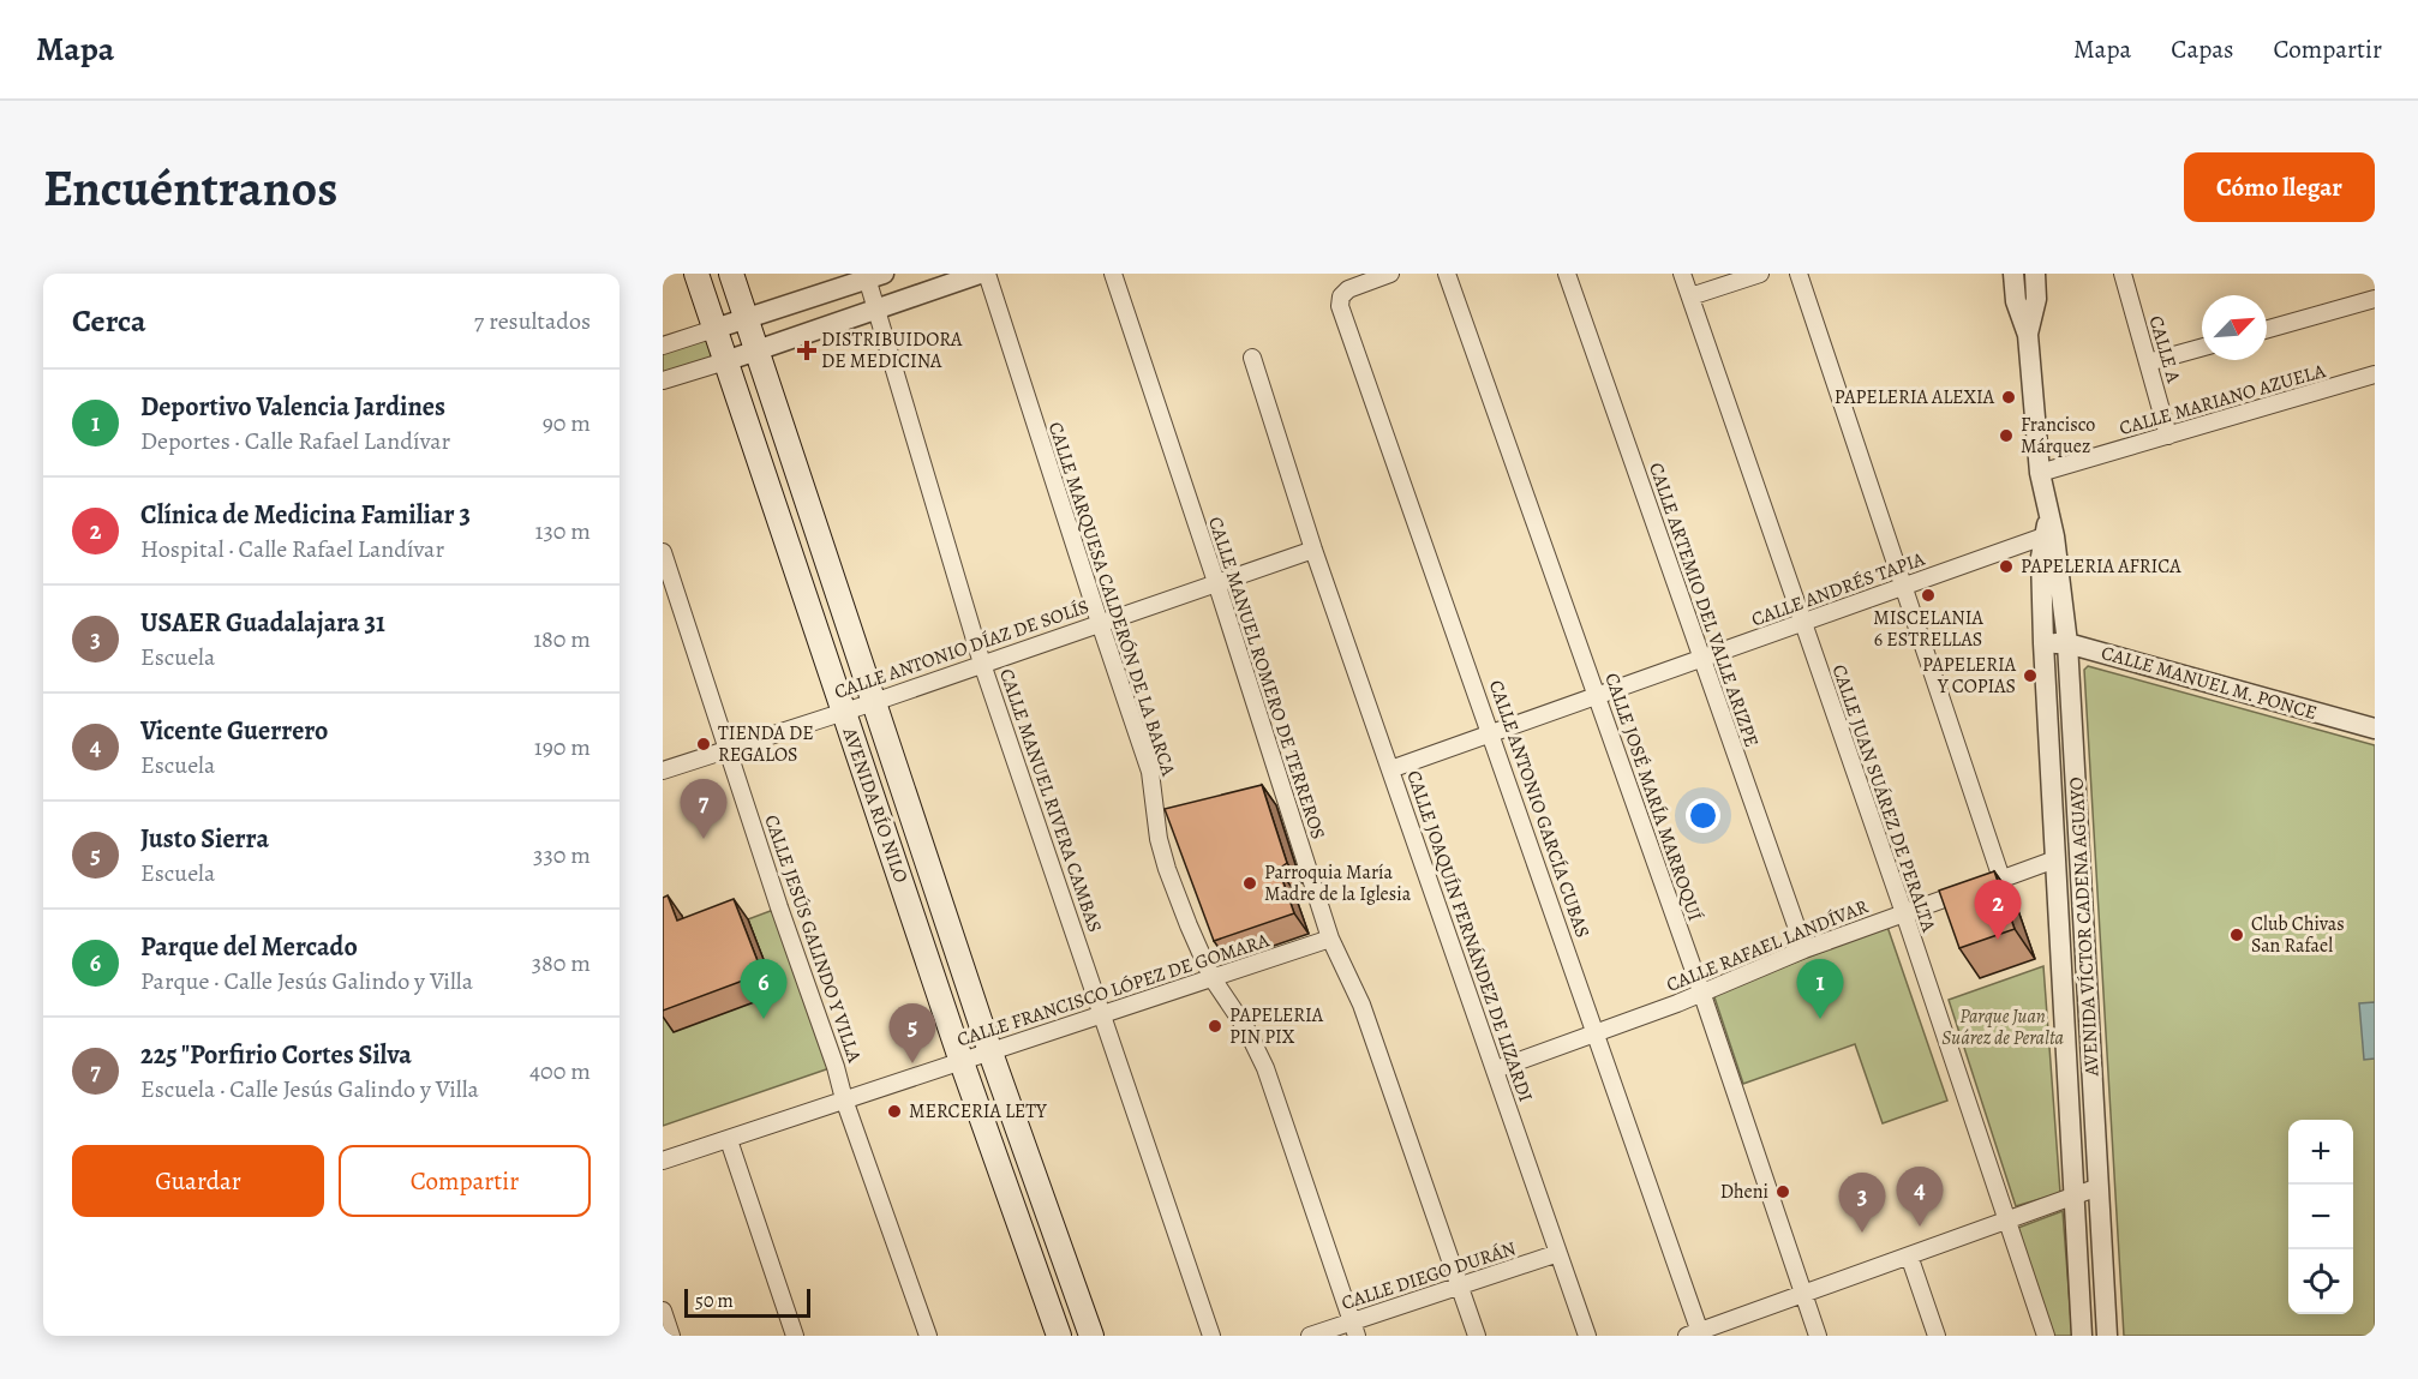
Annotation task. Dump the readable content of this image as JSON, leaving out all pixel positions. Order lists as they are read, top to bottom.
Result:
{
  "streets": {
    "main road": ["AVENIDA RÍO NILO"],
    "street": [
      "CALLE A",
      "CALLE MARIANO AZUELA",
      "CALLE ANDRÉS TAPIA",
      "CALLE MARQUESA CALDERÓN DE LA BARCA",
      "CALLE ARTEMIO DEL VALLE ARIZPE",
      "CALLE ANTONIO DÍAZ DE SOLÍS",
      "CALLE MANUEL ROMERO DE TERREROS",
      "CALLE MANUEL M. PONCE",
      "CALLE JOSÉ MARÍA MARROQUÍ",
      "CALLE JUAN SUÁREZ DE PERALTA",
      "CALLE MANUEL RIVERA CAMBAS",
      "CALLE ANTONIO GARCÍA CUBAS",
      "AVENIDA VÍCTOR CADENA AGUAYO",
      "CALLE JOAQUÍN FERNÁNDEZ DE LIZARDI",
      "CALLE JESÚS GALINDO Y VILLA",
      "CALLE RAFAEL LANDÍVAR",
      "CALLE FRANCISCO LÓPEZ DE GOMARA",
      "CALLE DIEGO DURÁN"
    ]
  },
  "crossings": [
    ["CALLE A", "CALLE MARIANO AZUELA"],
    ["CALLE MARIANO AZUELA", "AVENIDA VÍCTOR CADENA AGUAYO"],
    ["CALLE ANDRÉS TAPIA", "CALLE ARTEMIO DEL VALLE ARIZPE"],
    ["CALLE ANDRÉS TAPIA", "CALLE JOSÉ MARÍA MARROQUÍ"],
    ["CALLE ANDRÉS TAPIA", "CALLE JUAN SUÁREZ DE PERALTA"],
    ["CALLE ANDRÉS TAPIA", "CALLE ANTONIO GARCÍA CUBAS"],
    ["CALLE ANDRÉS TAPIA", "AVENIDA VÍCTOR CADENA AGUAYO"],
    ["CALLE ANDRÉS TAPIA", "CALLE JOAQUÍN FERNÁNDEZ DE LIZARDI"],
    ["CALLE MARQUESA CALDERÓN DE LA BARCA", "CALLE ANTONIO DÍAZ DE SOLÍS"],
    ["CALLE MARQUESA CALDERÓN DE LA BARCA", "CALLE FRANCISCO LÓPEZ DE GOMARA"],
    ["CALLE MARQUESA CALDERÓN DE LA BARCA", "CALLE DIEGO DURÁN"],
    ["CALLE ARTEMIO DEL VALLE ARIZPE", "CALLE RAFAEL LANDÍVAR"],
    ["CALLE ANTONIO DÍAZ DE SOLÍS", "CALLE MANUEL ROMERO DE TERREROS"],
    ["CALLE ANTONIO DÍAZ DE SOLÍS", "CALLE MANUEL RIVERA CAMBAS"],
    ["CALLE ANTONIO DÍAZ DE SOLÍS", "AVENIDA RÍO NILO"],
    ["CALLE ANTONIO DÍAZ DE SOLÍS", "CALLE JOAQUÍN FERNÁNDEZ DE LIZARDI"],
    ["CALLE ANTONIO DÍAZ DE SOLÍS", "CALLE JESÚS GALINDO Y VILLA"],
    ["CALLE MANUEL ROMERO DE TERREROS", "CALLE FRANCISCO LÓPEZ DE GOMARA"],
    ["CALLE MANUEL ROMERO DE TERREROS", "CALLE DIEGO DURÁN"],
    ["CALLE MANUEL M. PONCE", "AVENIDA VÍCTOR CADENA AGUAYO"],
    ["CALLE JOSÉ MARÍA MARROQUÍ", "CALLE RAFAEL LANDÍVAR"],
    ["CALLE JUAN SUÁREZ DE PERALTA", "CALLE RAFAEL LANDÍVAR"],
    ["CALLE MANUEL RIVERA CAMBAS", "CALLE FRANCISCO LÓPEZ DE GOMARA"],
    ["AVENIDA RÍO NILO", "CALLE FRANCISCO LÓPEZ DE GOMARA"],
    ["CALLE ANTONIO GARCÍA CUBAS", "CALLE RAFAEL LANDÍVAR"],
    ["AVENIDA VÍCTOR CADENA AGUAYO", "CALLE RAFAEL LANDÍVAR"],
    ["CALLE JOAQUÍN FERNÁNDEZ DE LIZARDI", "CALLE RAFAEL LANDÍVAR"],
    ["CALLE JOAQUÍN FERNÁNDEZ DE LIZARDI", "CALLE DIEGO DURÁN"],
    ["CALLE JESÚS GALINDO Y VILLA", "CALLE FRANCISCO LÓPEZ DE GOMARA"]
  ],
  "parks": ["Parque Juan Suárez de Peralta"],
  "places": {
    "health": ["DISTRIBUIDORA DE MEDICINA"],
    "other": [
      "PAPELERIA ALEXIA",
      "Francisco Márquez",
      "PAPELERIA AFRICA",
      "MISCELANIA 6 ESTRELLAS",
      "PAPELERIA Y COPIAS",
      "TIENDA DE REGALOS",
      "Parroquia María Madre de la Iglesia",
      "Club Chivas San Rafael",
      "PAPELERIA PIN PIX",
      "MERCERIA LETY",
      "Dheni"
    ]
  },
  "scale_bar": "50 m",
  "north": "top right",
  "page": {
    "header": "Mapa",
    "nav": ["Mapa", "Capas", "Compartir"],
    "buttons": [
      "Cómo llegar",
      ["Guardar", "Compartir"]
    ],
    "title": "Encuéntranos",
    "heading": ["Cerca", "7 resultados"],
    "list": [
      {
        "mark": "1",
        "name": "Deportivo Valencia Jardines",
        "note": "Deportes · Calle Rafael Landívar",
        "value": "90 m"
      },
      {
        "mark": "2",
        "name": "Clínica de Medicina Familiar 3",
        "note": "Hospital · Calle Rafael Landívar",
        "value": "130 m"
      },
      {
        "mark": "3",
        "name": "USAER Guadalajara 31",
        "note": "Escuela",
        "value": "180 m"
      },
      {
        "mark": "4",
        "name": "Vicente Guerrero",
        "note": "Escuela",
        "value": "190 m"
      },
      {
        "mark": "5",
        "name": "Justo Sierra",
        "note": "Escuela",
        "value": "330 m"
      },
      {
        "mark": "6",
        "name": "Parque del Mercado",
        "note": "Parque · Calle Jesús Galindo y Villa",
        "value": "380 m"
      },
      {
        "mark": "7",
        "name": "225 \"Porfirio Cortes Silva",
        "note": "Escuela · Calle Jesús Galindo y Villa",
        "value": "400 m"
      }
    ],
    "pins": [
      "7",
      "2",
      "1",
      "6",
      "5",
      "4",
      "3"
    ],
    "map_buttons": ["+", "−"],
    "scale": "50 m"
  }
}
